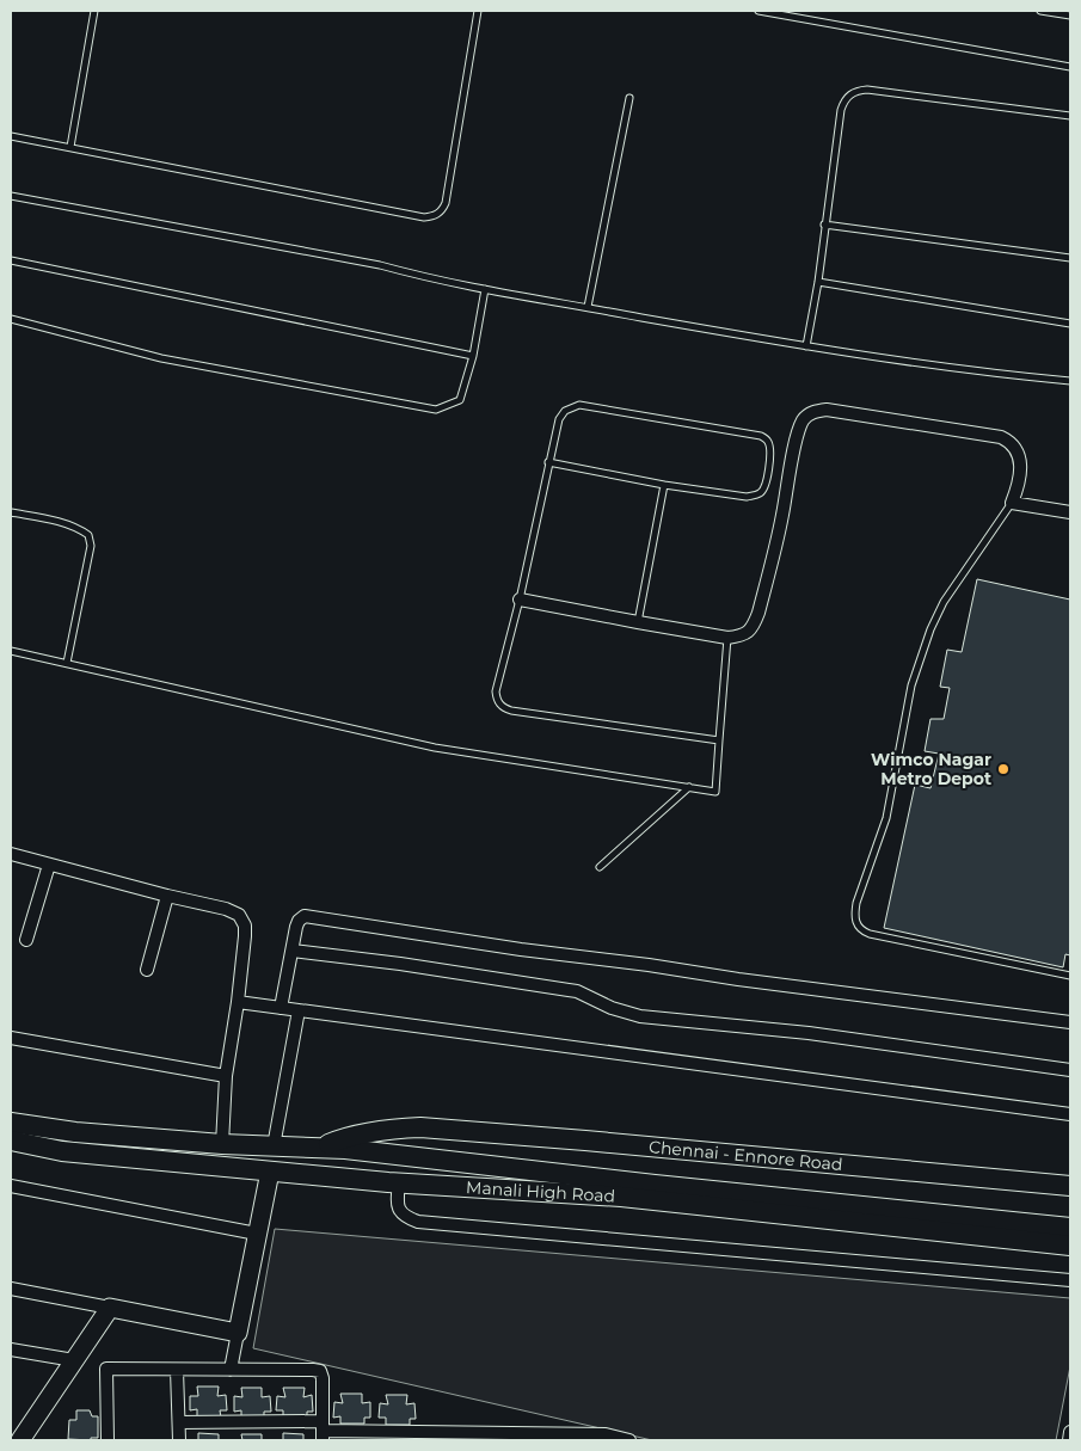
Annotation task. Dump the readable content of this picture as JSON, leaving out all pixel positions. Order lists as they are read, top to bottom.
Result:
{
  "streets": {
    "main road": ["Chennai - Ennore Road", "Manali High Road"]
  },
  "crossings": [
    ["Chennai - Ennore Road", "Manali High Road"]
  ],
  "places": ["Wimco Nagar Metro Depot"]
}
